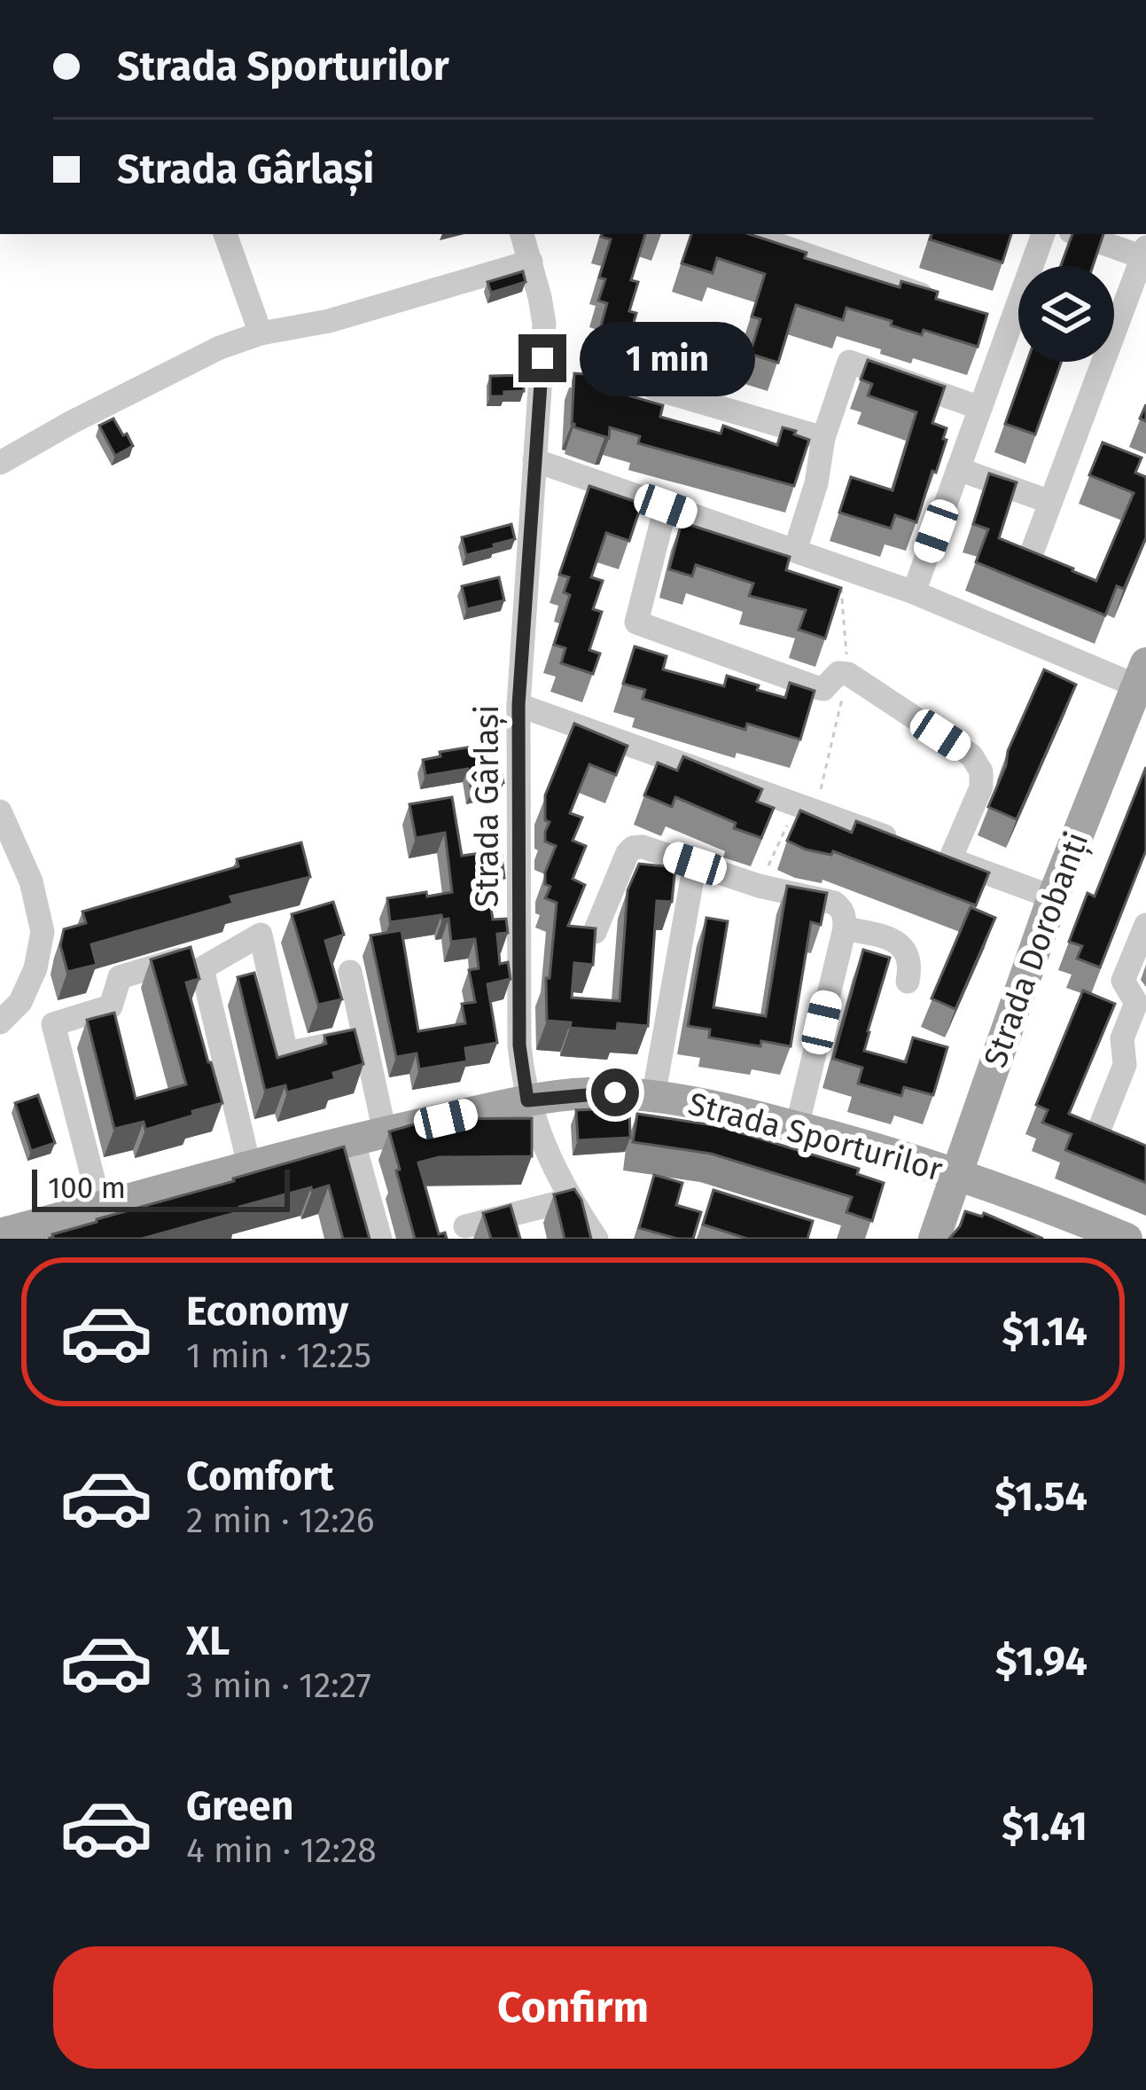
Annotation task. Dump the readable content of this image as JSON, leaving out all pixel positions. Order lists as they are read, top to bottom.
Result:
{
  "streets": {
    "main road": ["Strada Dorobanți", "Strada Sporturilor"],
    "street": ["Strada Gârlași"]
  },
  "crossings": [
    ["Strada Gârlași", "Strada Sporturilor"],
    ["Strada Dorobanți", "Strada Sporturilor"]
  ],
  "scale_bar": "100 m",
  "page": {
    "banner": ["Strada Sporturilor", "Strada Gârlași"],
    "bubble": "1 min",
    "scale": "100 m",
    "list": [
      {
        "name": "Economy",
        "note": "1 min · 12:25",
        "value": "$1.14"
      },
      {
        "name": "Comfort",
        "note": "2 min · 12:26",
        "value": "$1.54"
      },
      {
        "name": "XL",
        "note": "3 min · 12:27",
        "value": "$1.94"
      },
      {
        "name": "Green",
        "note": "4 min · 12:28",
        "value": "$1.41"
      }
    ],
    "buttons": "Confirm"
  }
}
